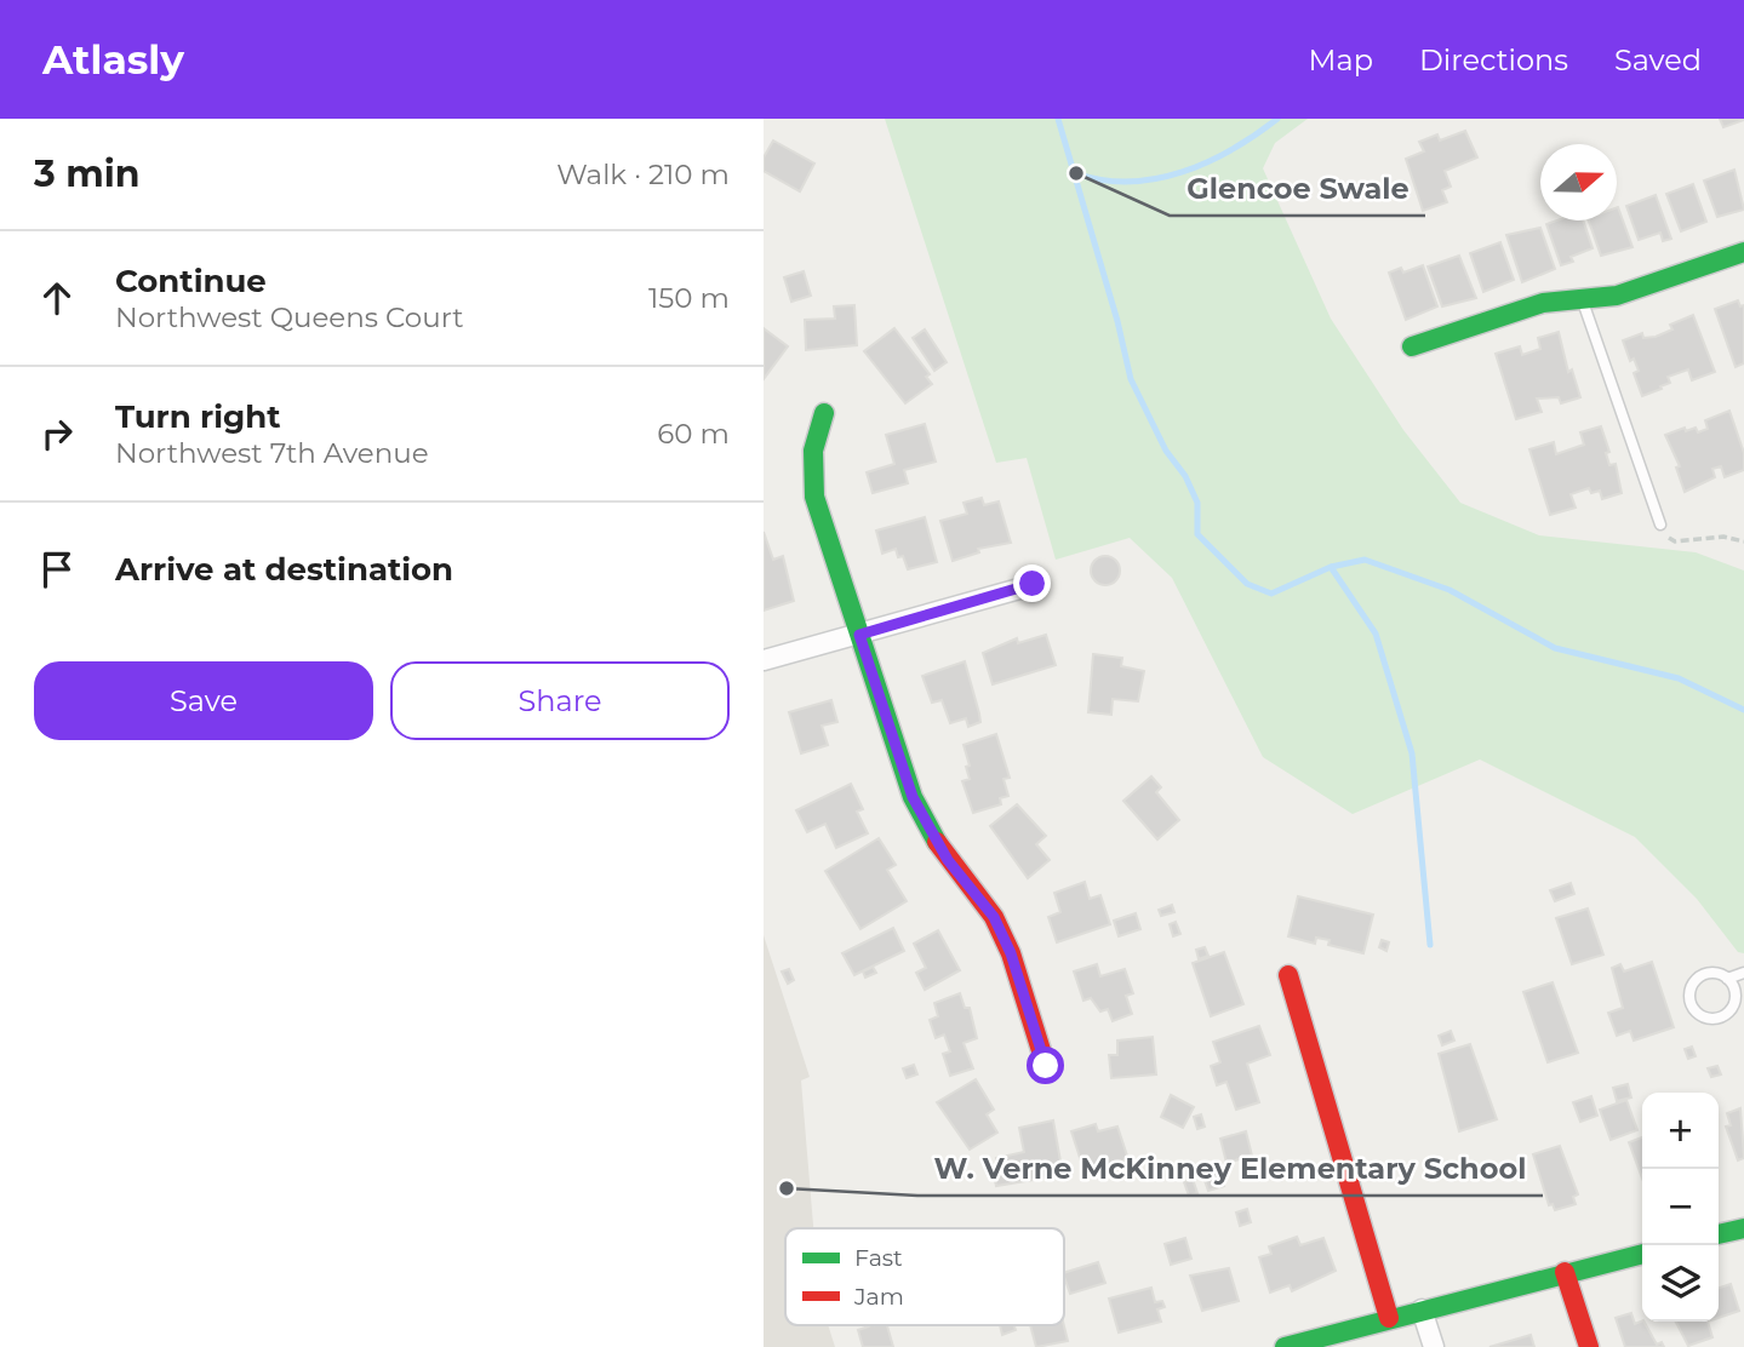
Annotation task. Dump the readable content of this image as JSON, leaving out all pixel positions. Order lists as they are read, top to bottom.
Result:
{
  "places": ["Glencoe Swale", "W. Verne McKinney Elementary School"],
  "legend": ["Fast", "Jam"],
  "north": "right",
  "page": {
    "header": "Atlasly",
    "nav": ["Map", "Directions", "Saved"],
    "heading": ["3 min", "Walk · 210 m"],
    "list": [
      ["Continue", "Northwest Queens Court", "150 m"],
      ["Turn right", "Northwest 7th Avenue", "60 m"],
      "Arrive at destination"
    ],
    "buttons": ["Save", "Share"],
    "map_buttons": ["+", "−"]
  }
}
